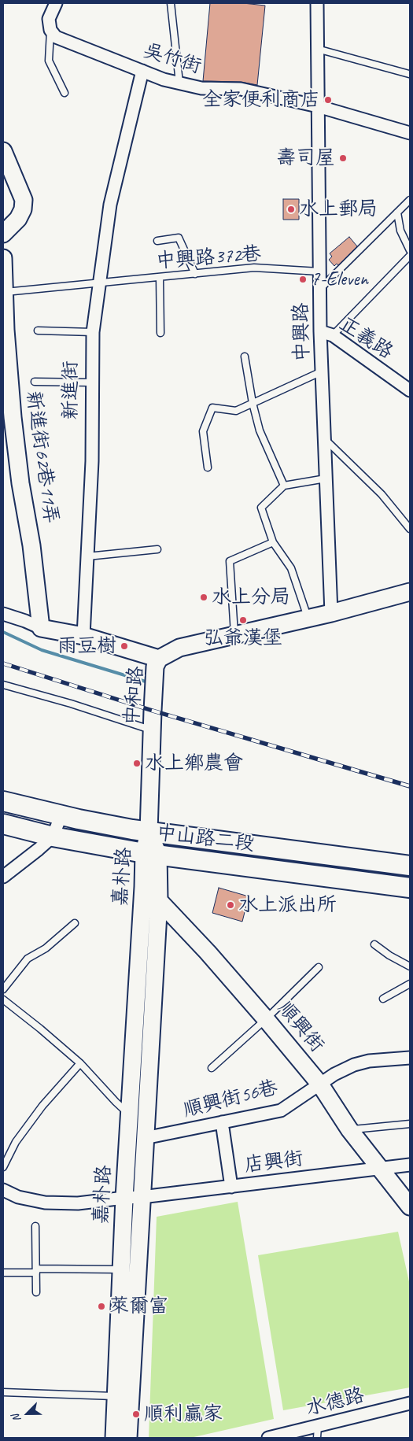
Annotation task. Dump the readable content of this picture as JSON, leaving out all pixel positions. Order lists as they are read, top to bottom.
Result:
{
  "streets": {
    "main road": ["中山路二段"],
    "street": [
      "吳竹街",
      "中興路",
      "正義路",
      "新進街",
      "新進街62巷11弄",
      "中和路",
      "嘉朴路",
      "順興街",
      "順興街56巷",
      "店興街",
      "水德路"
    ],
    "lane": ["中興路372巷"]
  },
  "crossings": [
    ["吳竹街", "中興路"],
    ["吳竹街", "新進街"],
    ["中興路372巷", "中興路"],
    ["中興路372巷", "新進街"],
    ["中興路372巷", "新進街62巷11弄"],
    ["中興路", "正義路"],
    ["中興路", "中和路"],
    ["中和路", "中山路二段"],
    ["中和路", "嘉朴路"],
    ["中山路二段", "嘉朴路"],
    ["嘉朴路", "順興街"],
    ["嘉朴路", "順興街56巷"],
    ["嘉朴路", "店興街"],
    ["順興街", "順興街56巷"],
    ["順興街", "店興街"]
  ],
  "places": [
    "全家便利商店",
    "壽司屋",
    "水上郵局",
    "7-Eleven",
    "水上分局",
    "弘爺漢堡",
    "雨豆樹",
    "水上鄉農會",
    "水上派出所",
    "萊爾富",
    "順利贏家"
  ],
  "north": "bottom left"
}
